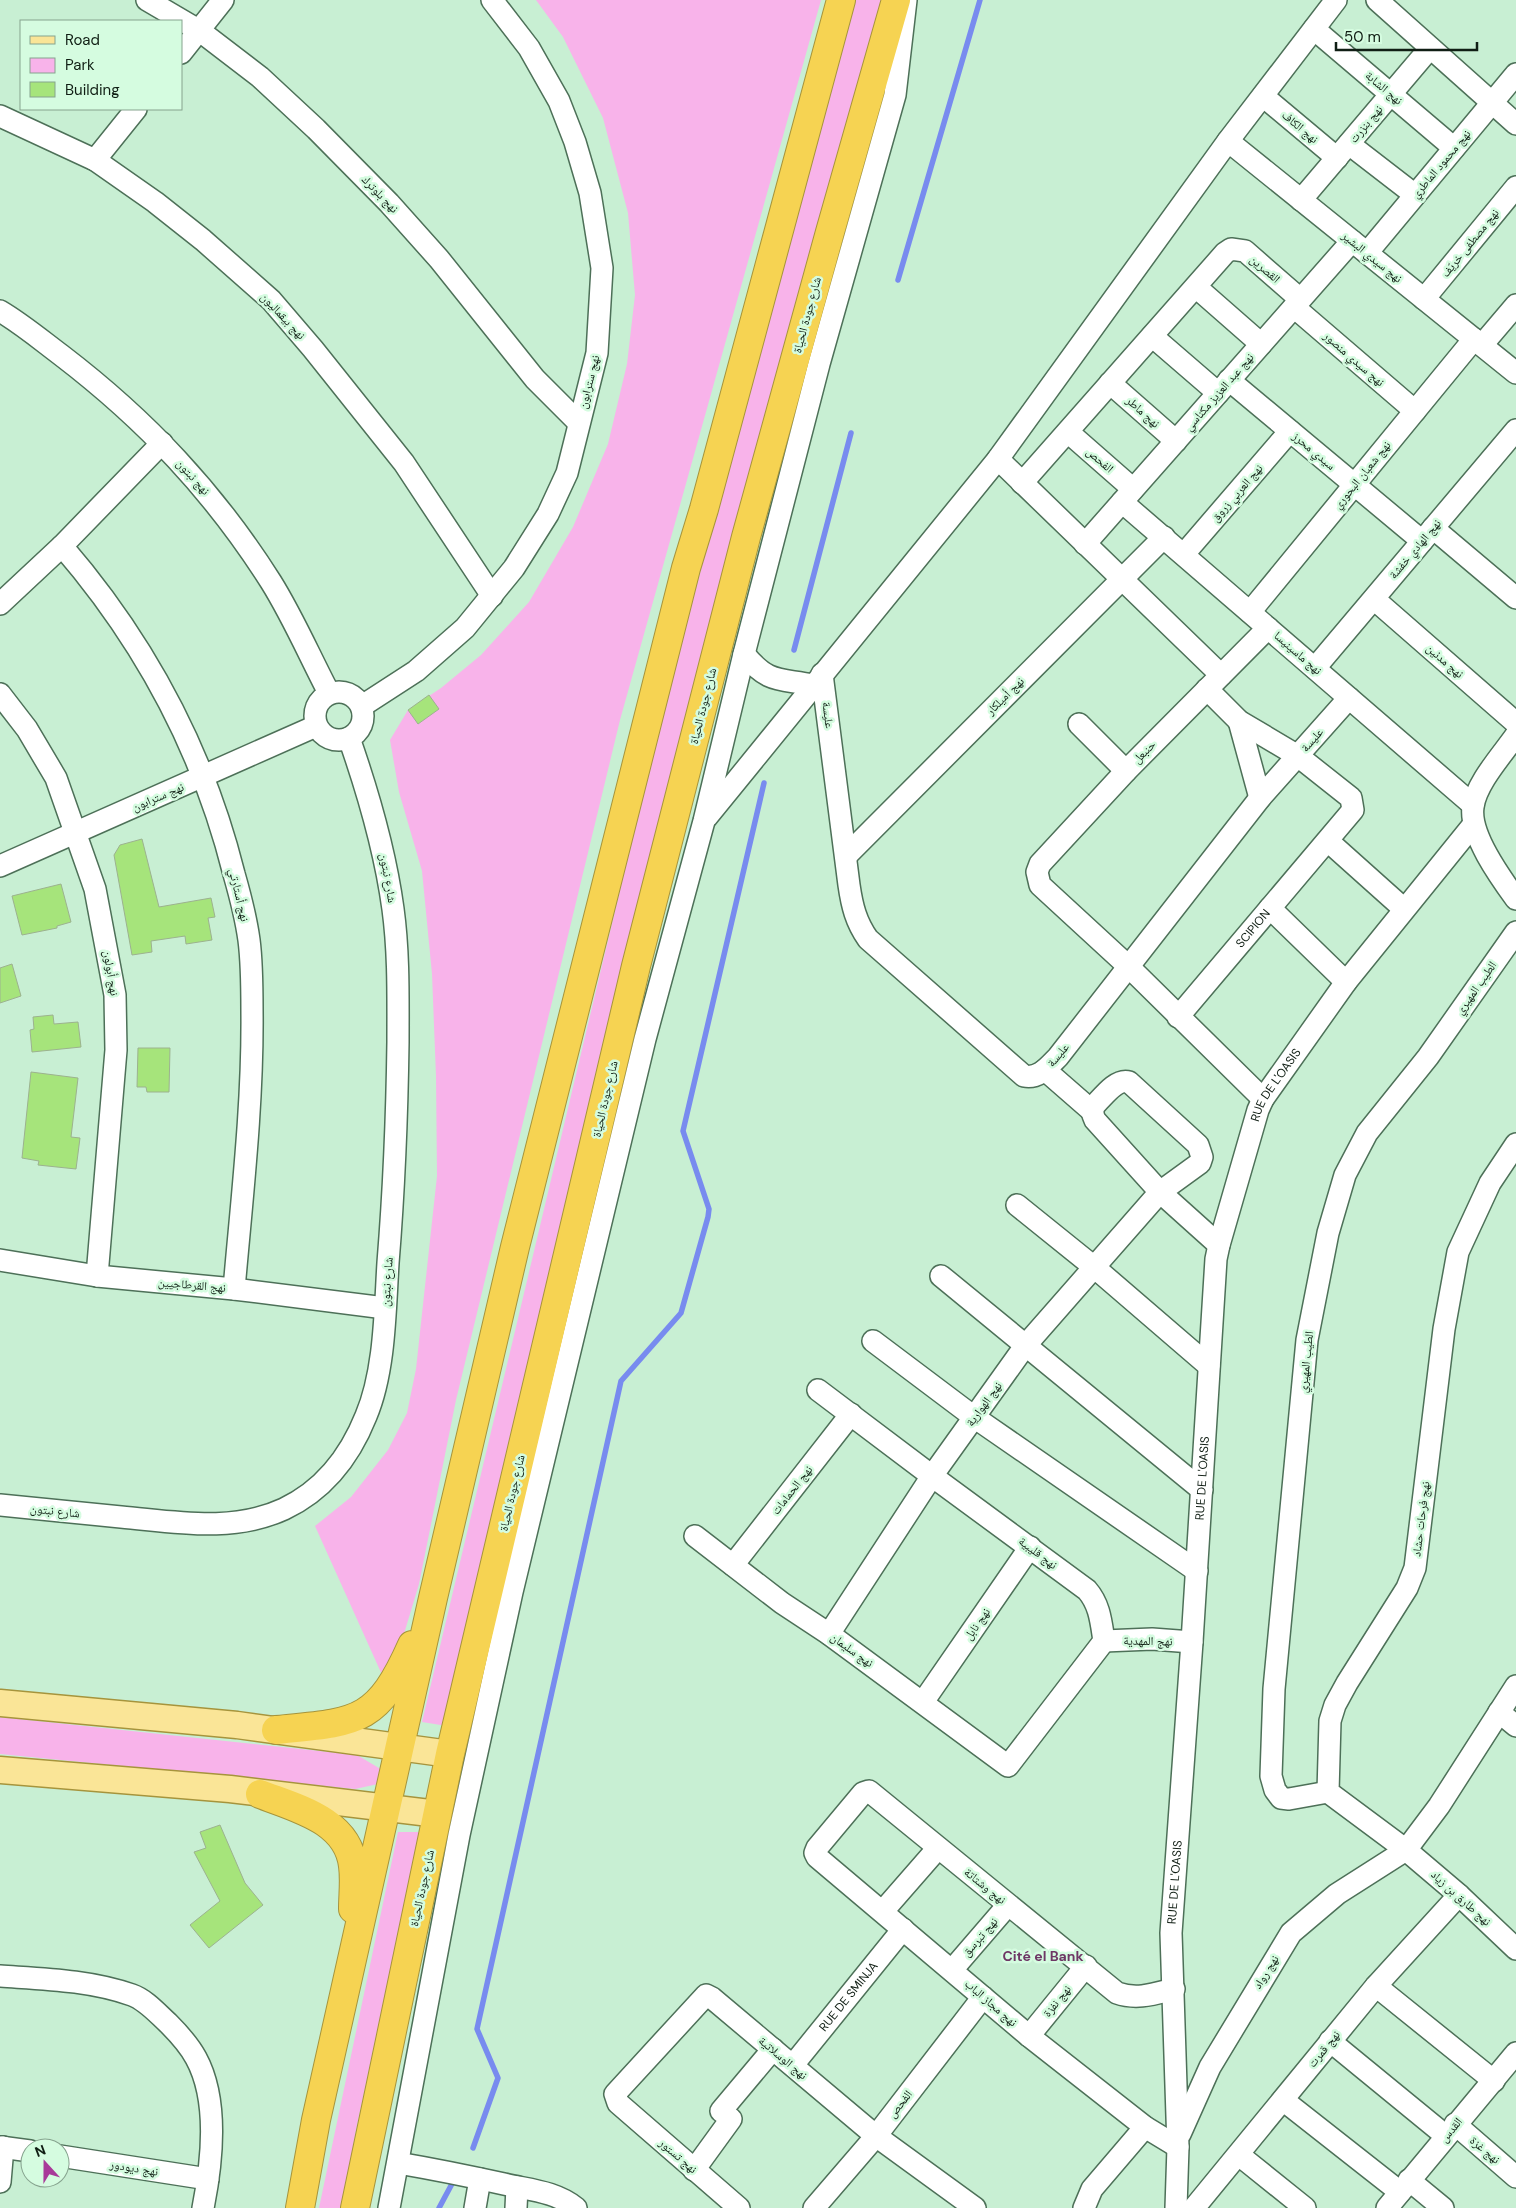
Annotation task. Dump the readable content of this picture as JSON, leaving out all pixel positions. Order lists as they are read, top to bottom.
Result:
{
  "streets": {
    "highway": ["شارع جودة الحياة"],
    "street": [
      "نهج الشابة",
      "نهج بنزرت",
      "نهج الكاف",
      "نهج محمود الماطري",
      "نهج بلوترك",
      "نهج مصطفى خريّف",
      "نهج سيدي البشير",
      "القصرين",
      "نهج بيقماليون",
      "نهج سيدي منصور",
      "نهج سترابون",
      "نهج عبد العزيز مكناسي",
      "نهج ماطر",
      "سيدي محرز",
      "الفحص",
      "نهج شعبان البحوري",
      "نهج نبتون",
      "نهج العربي زروق",
      "نهج الهادي خفشة",
      "نهج ماسينيسا",
      "نهج مدنين",
      "نهج أميلكار",
      "عليسة",
      "حنبعل",
      "شارع نبتون",
      "نهج أستارتي",
      "SCIPION",
      "نهج أبولون",
      "الطيب المهيري",
      "RUE DE L'OASIS",
      "نهج القرطاجيين",
      "نهج الهوارية",
      "نهج الحمامات",
      "نهج فرحات حشاد",
      "نهج قليبية",
      "نهج نابل",
      "نهج المهدية",
      "نهج سليمان",
      "نهج وشتاتة",
      "نهج طارق بن زياد",
      "نهج تبرسق",
      "نهج رواد",
      "RUE DE SMINJA",
      "نهج نفزة",
      "نهج مجاز الباب",
      "نهج قمرت",
      "نهج الوسلاتية",
      "القدس",
      "نهج غزة",
      "نهج تستور",
      "نهج ديودور"
    ]
  },
  "crossings": [
    ["نهج الشابة", "نهج بنزرت"],
    ["نهج الشابة", "نهج محمود الماطري"],
    ["نهج بنزرت", "نهج الكاف"],
    ["نهج بنزرت", "نهج سيدي البشير"],
    ["نهج الكاف", "نهج محمود الماطري"],
    ["نهج محمود الماطري", "نهج سيدي البشير"],
    ["نهج محمود الماطري", "نهج عبد العزيز مكناسي"],
    ["نهج بلوترك", "نهج سترابون"],
    ["نهج مصطفى خريّف", "نهج سيدي البشير"],
    ["نهج سيدي البشير", "نهج عبد العزيز مكناسي"],
    ["نهج سيدي البشير", "نهج شعبان البحوري"],
    ["القصرين", "نهج سيدي منصور"],
    ["القصرين", "نهج عبد العزيز مكناسي"],
    ["نهج بيقماليون", "نهج سترابون"],
    ["نهج سيدي منصور", "نهج عبد العزيز مكناسي"],
    ["نهج سيدي منصور", "نهج شعبان البحوري"],
    ["نهج سترابون", "نهج نبتون"],
    ["نهج سترابون", "شارع نبتون"],
    ["نهج سترابون", "نهج أستارتي"],
    ["نهج سترابون", "نهج أبولون"],
    ["نهج عبد العزيز مكناسي", "نهج ماطر"],
    ["نهج عبد العزيز مكناسي", "سيدي محرز"],
    ["نهج عبد العزيز مكناسي", "الفحص"],
    ["نهج عبد العزيز مكناسي", "نهج ماسينيسا"],
    ["سيدي محرز", "نهج شعبان البحوري"],
    ["سيدي محرز", "نهج العربي زروق"],
    ["سيدي محرز", "نهج الهادي خفشة"],
    ["الفحص", "نهج ماسينيسا"],
    ["الفحص", "نهج مجاز الباب"],
    ["الفحص", "نهج الوسلاتية"],
    ["نهج شعبان البحوري", "نهج ماسينيسا"],
    ["نهج نبتون", "شارع نبتون"],
    ["نهج العربي زروق", "نهج ماسينيسا"],
    ["نهج الهادي خفشة", "نهج ماسينيسا"],
    ["نهج الهادي خفشة", "نهج مدنين"],
    ["نهج ماسينيسا", "نهج أميلكار"],
    ["نهج ماسينيسا", "عليسة"],
    ["نهج ماسينيسا", "حنبعل"],
    ["نهج ماسينيسا", "RUE DE L'OASIS"],
    ["نهج أميلكار", "عليسة"],
    ["عليسة", "حنبعل"],
    ["عليسة", "SCIPION"],
    ["شارع نبتون", "نهج القرطاجيين"],
    ["نهج أستارتي", "نهج القرطاجيين"],
    ["نهج أبولون", "نهج القرطاجيين"],
    ["الطيب المهيري", "نهج فرحات حشاد"],
    ["RUE DE L'OASIS", "نهج المهدية"],
    ["RUE DE L'OASIS", "نهج وشتاتة"],
    ["RUE DE L'OASIS", "نهج رواد"],
    ["RUE DE L'OASIS", "نهج مجاز الباب"],
    ["نهج الهوارية", "نهج قليبية"],
    ["نهج الهوارية", "نهج سليمان"],
    ["نهج الحمامات", "نهج قليبية"],
    ["نهج الحمامات", "نهج سليمان"],
    ["نهج قليبية", "نهج نابل"],
    ["نهج قليبية", "نهج المهدية"],
    ["نهج قليبية", "نهج سليمان"],
    ["نهج نابل", "نهج سليمان"],
    ["نهج المهدية", "نهج سليمان"],
    ["نهج وشتاتة", "نهج تبرسق"],
    ["نهج وشتاتة", "نهج نفزة"],
    ["نهج وشتاتة", "نهج مجاز الباب"],
    ["نهج طارق بن زياد", "نهج رواد"],
    ["نهج طارق بن زياد", "نهج قمرت"],
    ["نهج تبرسق", "نهج مجاز الباب"],
    ["نهج رواد", "نهج مجاز الباب"],
    ["RUE DE SMINJA", "نهج مجاز الباب"],
    ["RUE DE SMINJA", "نهج الوسلاتية"],
    ["نهج نفزة", "نهج مجاز الباب"],
    ["نهج قمرت", "نهج غزة"],
    ["نهج الوسلاتية", "نهج تستور"],
    ["القدس", "نهج غزة"]
  ],
  "districts": ["Cité el Bank"],
  "legend": ["Road", "Park", "Building"],
  "scale_bar": "50 m",
  "north": "top"
}
